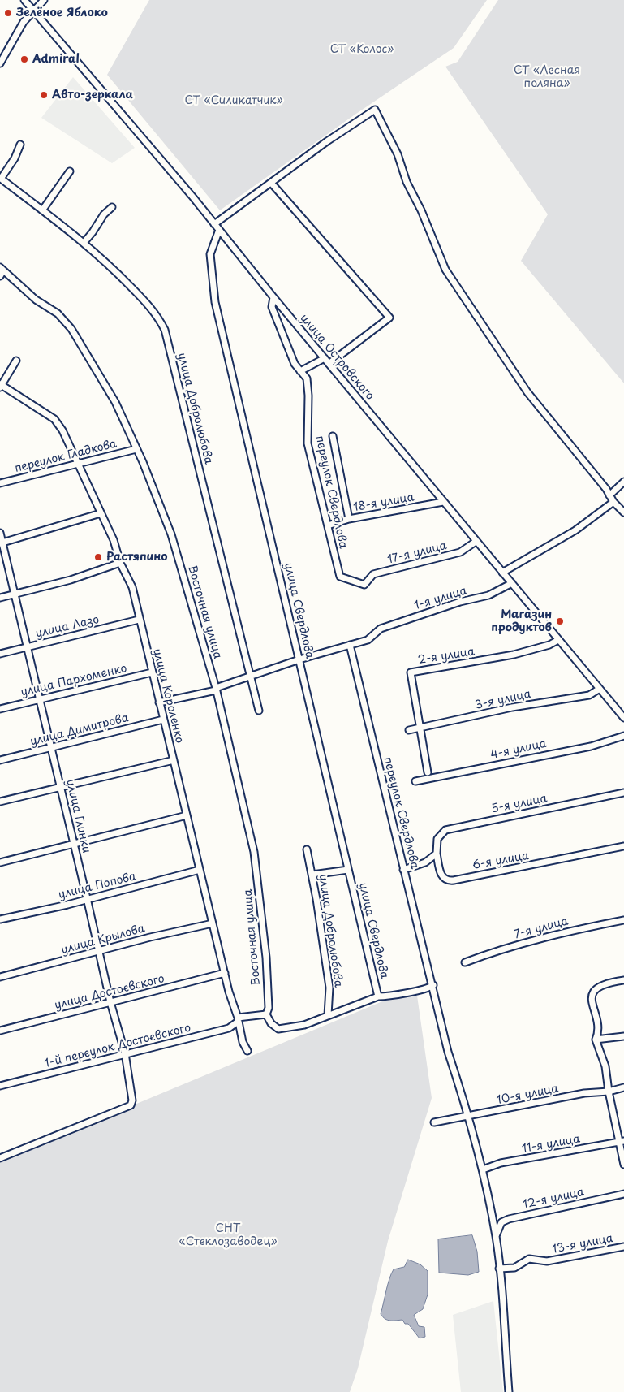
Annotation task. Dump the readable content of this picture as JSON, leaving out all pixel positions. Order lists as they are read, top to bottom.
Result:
{
  "streets": {
    "street": [
      "улица Островского",
      "улица Добролюбова",
      "переулок Гладкова",
      "переулок Свердлова",
      "18-я улица",
      "17-я улица",
      "1-я улица",
      "улица Свердлова",
      "Восточная улица",
      "улица Лазо",
      "2-я улица",
      "улица Пархоменко",
      "улица Короленко",
      "3-я улица",
      "улица Димитрова",
      "4-я улица",
      "5-я улица",
      "улица Глинки",
      "6-я улица",
      "улица Попова",
      "7-я улица",
      "улица Крылова",
      "улица Достоевского",
      "1-й переулок Достоевского",
      "10-я улица",
      "11-я улица",
      "12-я улица",
      "13-я улица"
    ]
  },
  "crossings": [
    ["улица Островского", "переулок Свердлова"],
    ["улица Островского", "18-я улица"],
    ["улица Островского", "17-я улица"],
    ["улица Островского", "1-я улица"],
    ["улица Островского", "улица Свердлова"],
    ["улица Островского", "2-я улица"],
    ["улица Островского", "3-я улица"],
    ["улица Добролюбова", "1-я улица"],
    ["переулок Гладкова", "Восточная улица"],
    ["переулок Гладкова", "улица Короленко"],
    ["переулок Свердлова", "18-я улица"],
    ["переулок Свердлова", "17-я улица"],
    ["переулок Свердлова", "1-я улица"],
    ["переулок Свердлова", "10-я улица"],
    ["переулок Свердлова", "11-я улица"],
    ["переулок Свердлова", "12-я улица"],
    ["переулок Свердлова", "13-я улица"],
    ["1-я улица", "улица Свердлова"],
    ["1-я улица", "Восточная улица"],
    ["1-я улица", "улица Короленко"],
    ["Восточная улица", "1-й переулок Достоевского"],
    ["улица Лазо", "улица Короленко"],
    ["улица Лазо", "улица Глинки"],
    ["2-я улица", "3-я улица"],
    ["улица Пархоменко", "улица Короленко"],
    ["улица Пархоменко", "улица Глинки"],
    ["улица Короленко", "улица Димитрова"],
    ["улица Короленко", "улица Попова"],
    ["улица Короленко", "улица Крылова"],
    ["улица Короленко", "улица Достоевского"],
    ["улица Короленко", "1-й переулок Достоевского"],
    ["улица Димитрова", "улица Глинки"],
    ["5-я улица", "6-я улица"],
    ["улица Глинки", "улица Попова"],
    ["улица Глинки", "улица Крылова"],
    ["улица Глинки", "улица Достоевского"],
    ["улица Глинки", "1-й переулок Достоевского"]
  ],
  "parks": [
    "СТ «Колос»",
    "СТ «Лесная поляна»",
    "СТ «Силикатчик»",
    "СНТ «Стеклозаводец»"
  ],
  "places": [
    "Зелёное Яблоко",
    "Admiral",
    "Авто-зеркала",
    "Растяпино",
    "Магазин продуктов"
  ]
}
